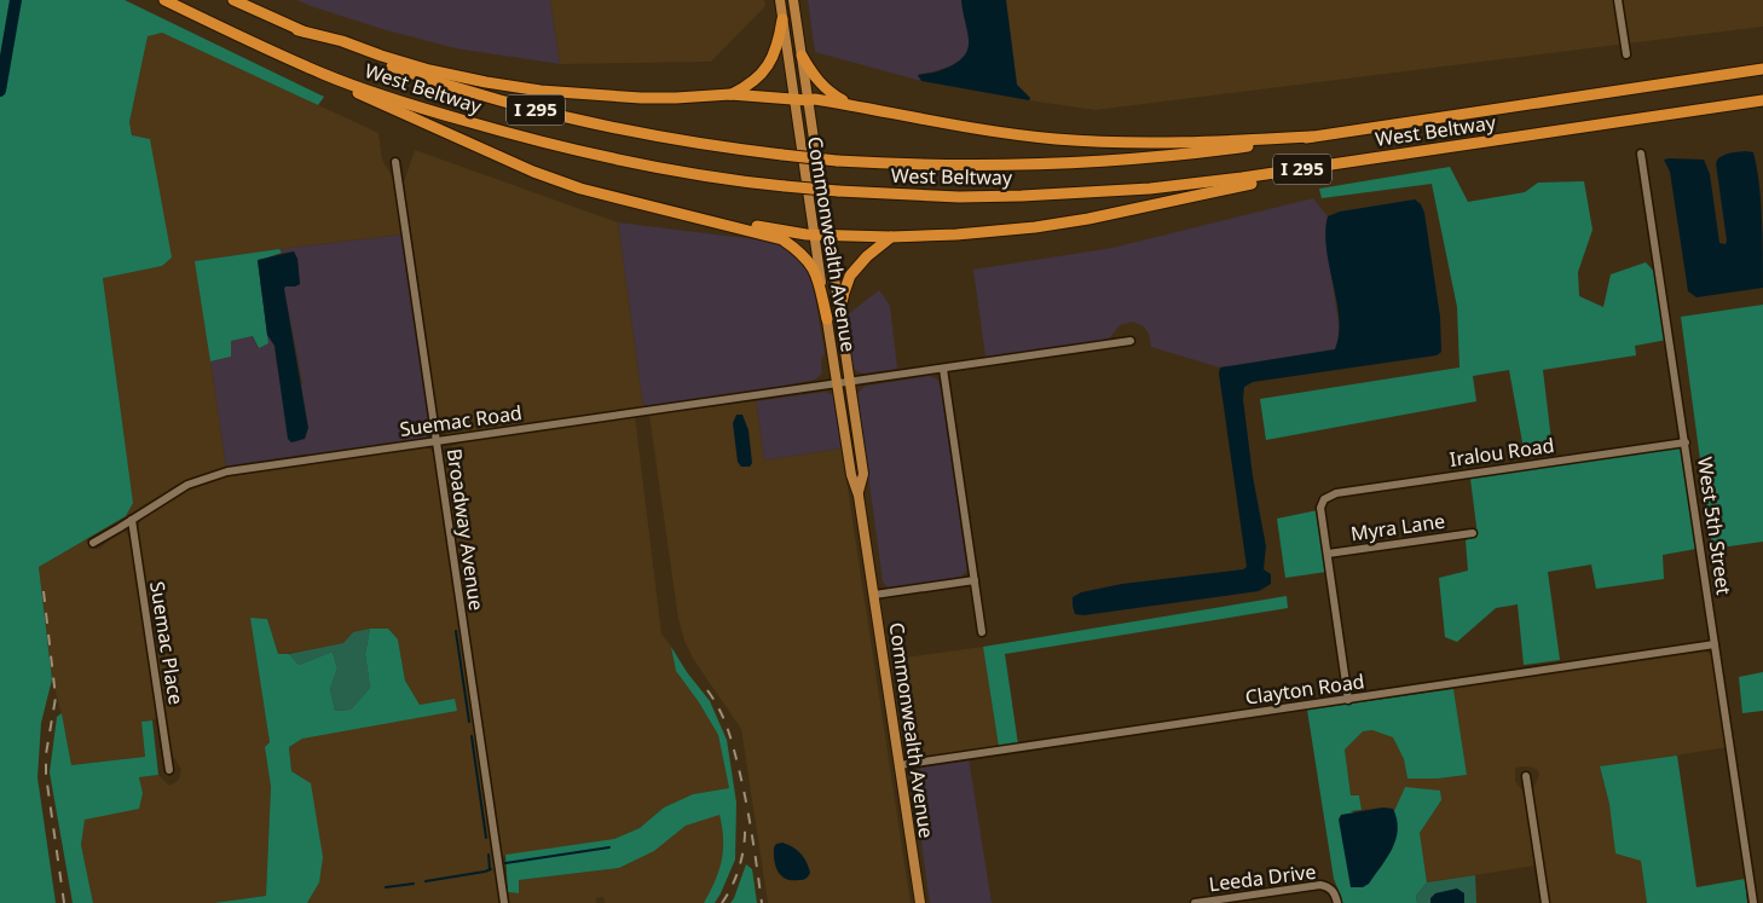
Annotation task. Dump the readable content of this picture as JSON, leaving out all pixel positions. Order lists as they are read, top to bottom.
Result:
{
  "streets": {
    "highway": ["West Beltway", "I 295"],
    "main road": ["Commonwealth Avenue"],
    "street": [
      "Suemac Road",
      "Iralou Road",
      "West 5th Street",
      "Myra Lane",
      "Broadway Avenue",
      "Suemac Place",
      "Clayton Road",
      "Leeda Drive"
    ]
  },
  "crossings": [
    ["Commonwealth Avenue", "Suemac Road"],
    ["Commonwealth Avenue", "Clayton Road"],
    ["Suemac Road", "Broadway Avenue"],
    ["Suemac Road", "Suemac Place"],
    ["Iralou Road", "West 5th Street"],
    ["Iralou Road", "Myra Lane"],
    ["West 5th Street", "Clayton Road"]
  ]
}
